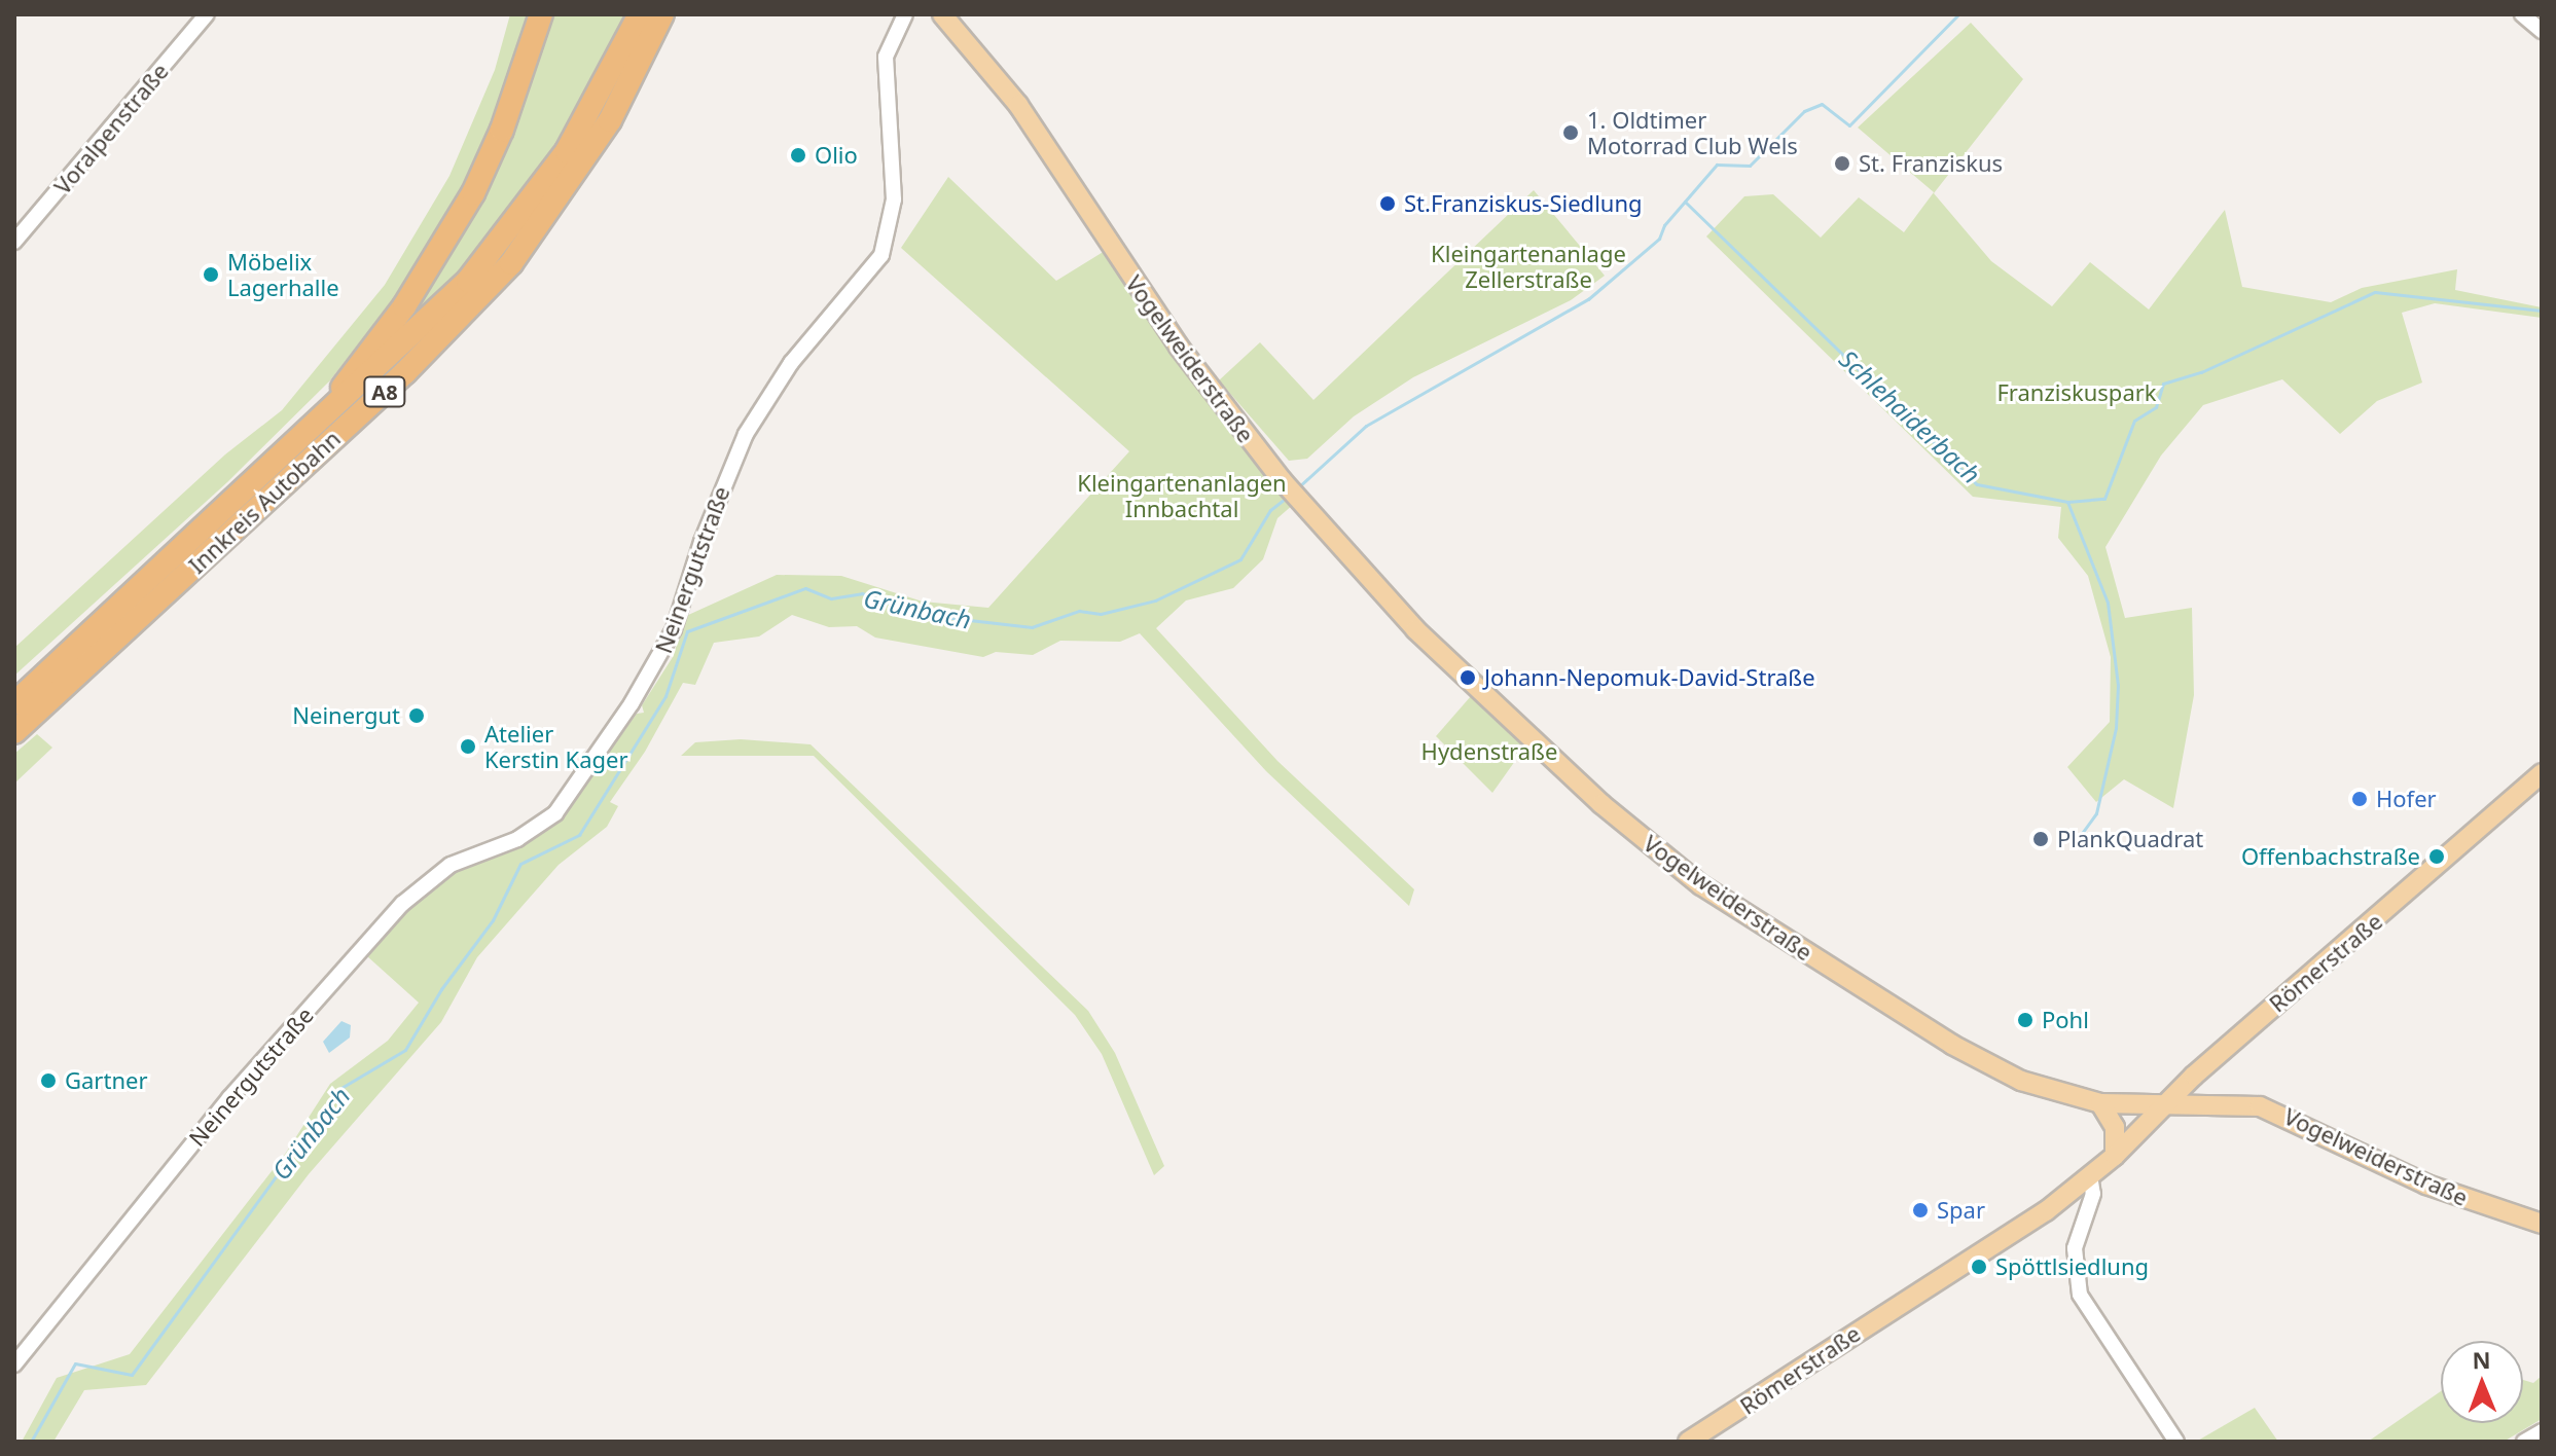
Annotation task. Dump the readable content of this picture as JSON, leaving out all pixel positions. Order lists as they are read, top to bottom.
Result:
{
  "streets": {
    "highway": ["A8", "Innkreis Autobahn"],
    "main road": ["Vogelweiderstraße", "Römerstraße"],
    "street": ["Voralpenstraße", "Neinergutstraße"]
  },
  "crossings": [
    ["Vogelweiderstraße", "Römerstraße"]
  ],
  "water": ["Schlehaiderbach", "Grünbach"],
  "parks": [
    "Kleingartenanlage Zellerstraße",
    "Franziskuspark",
    "Kleingartenanlagen Innbachtal",
    "Hydenstraße"
  ],
  "places": [
    "1. Oldtimer Motorrad Club Wels",
    "Olio",
    "St. Franziskus",
    "St.Franziskus-Siedlung",
    "Möbelix Lagerhalle",
    "Johann-Nepomuk-David-Straße",
    "Neinergut",
    "Atelier Kerstin Kager",
    "Hofer",
    "PlankQuadrat",
    "Offenbachstraße",
    "Pohl",
    "Gartner",
    "Spar",
    "Spöttlsiedlung"
  ],
  "north": "top"
}
